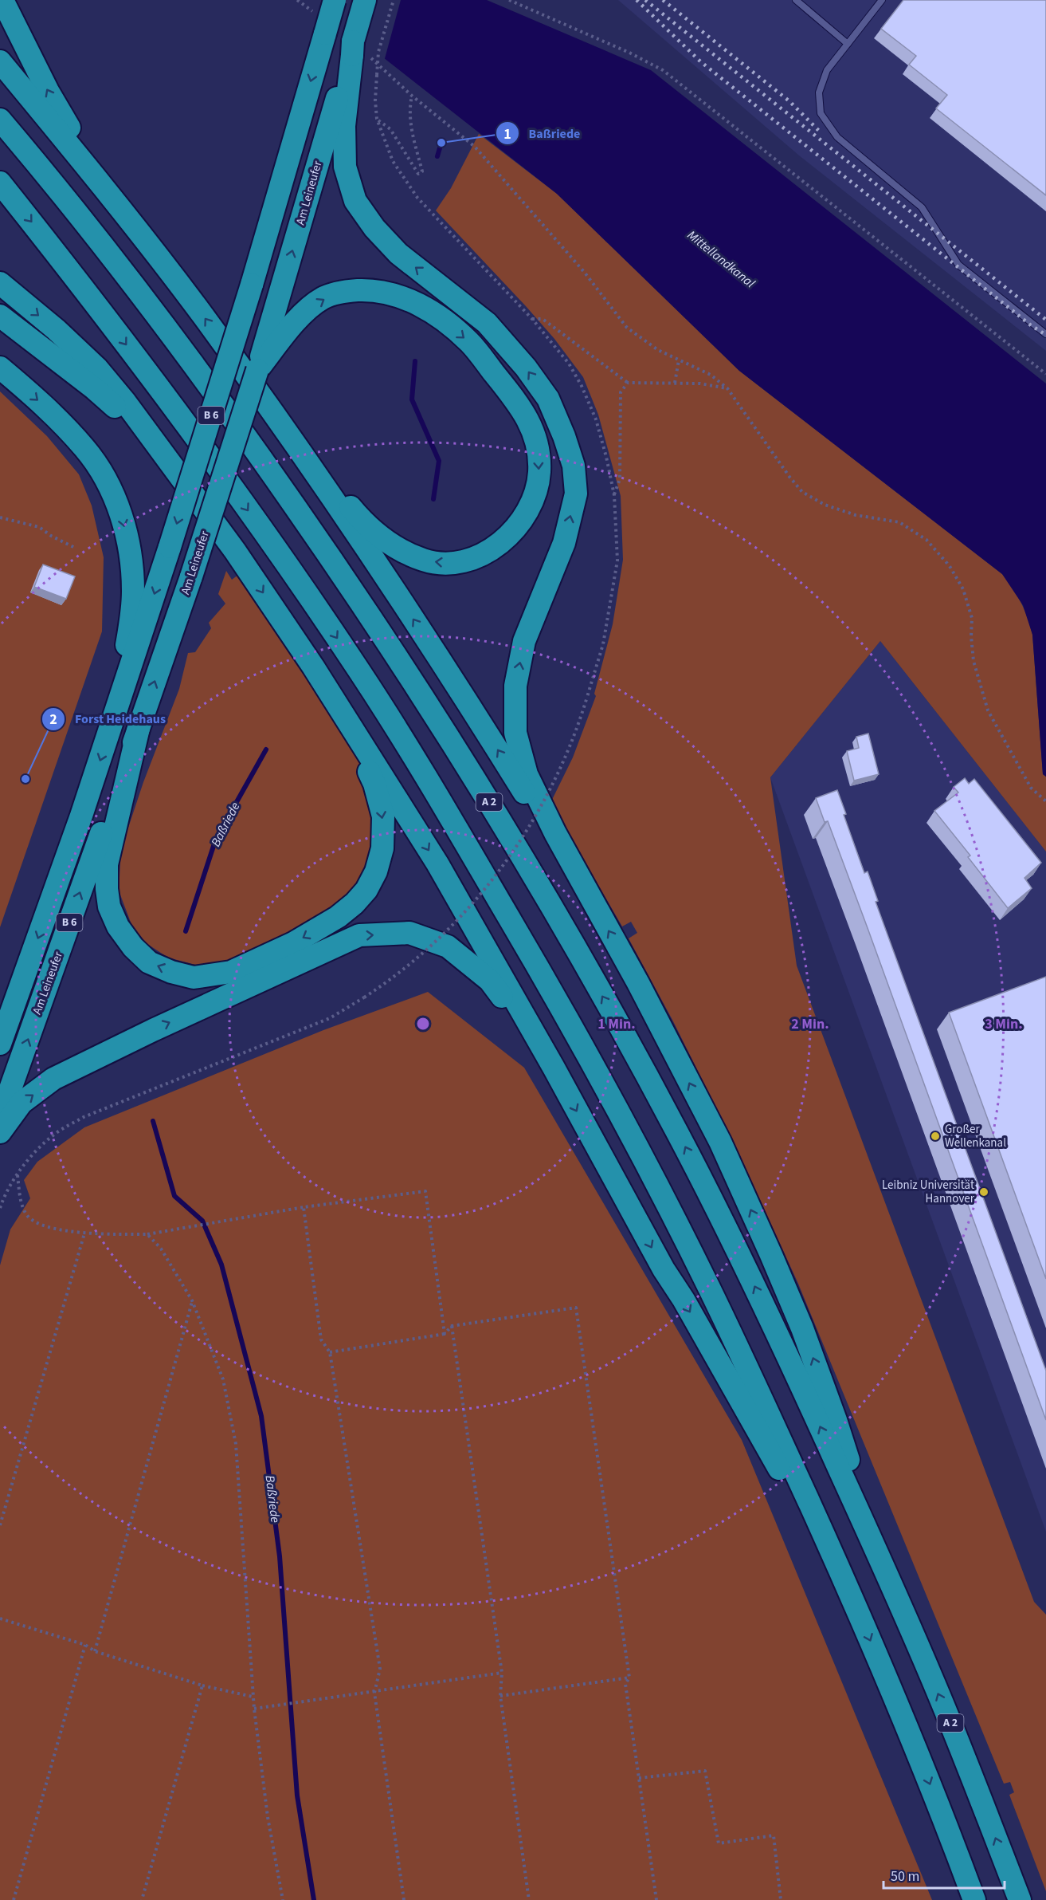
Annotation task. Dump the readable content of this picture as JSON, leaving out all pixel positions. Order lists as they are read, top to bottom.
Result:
{
  "streets": {
    "highway": ["Am Leineufer", "B 6", "A 2"]
  },
  "water": ["Mittellandkanal", "Baßriede"],
  "places": [
    "Baßriede",
    "Forst Heidehaus",
    "Großer Wellenkanal",
    "Leibniz Universität Hannover"
  ],
  "scale_bar": "50 m",
  "rings": ["1 Min.", "2 Min.", "3 Min."]
}
